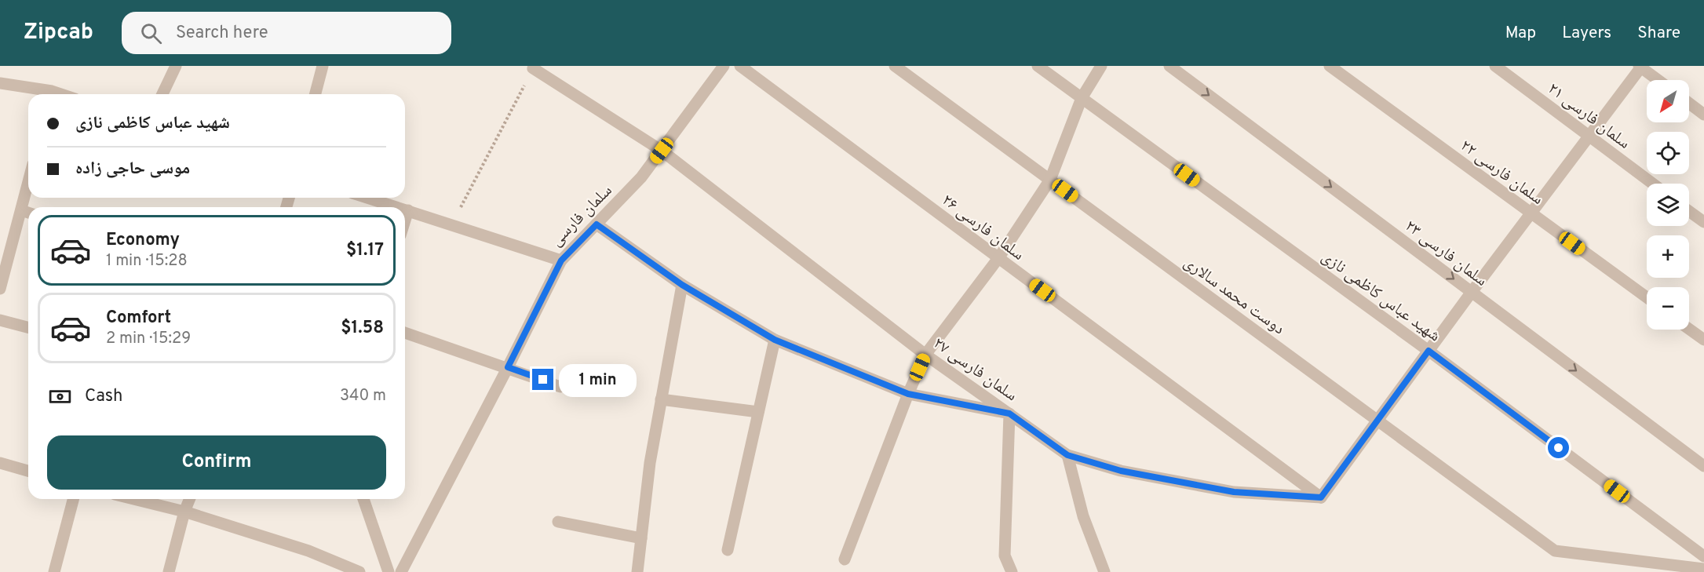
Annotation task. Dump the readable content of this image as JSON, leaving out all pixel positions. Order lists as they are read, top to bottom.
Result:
{
  "streets": {
    "street": [
      "سلمان فارسی ۲۱",
      "سلمان فارسی ۲۲",
      "سلمان فارسی",
      "سلمان فارسی ۲۶",
      "سلمان فارسی ۲۳",
      "دوست محمد سالاری",
      "شهید عباس کاظمی نازی",
      "سلمان فارسی ۲۷"
    ]
  },
  "crossings": [
    ["سلمان فارسی", "سلمان فارسی ۲۷"],
    ["سلمان فارسی ۲۶", "سلمان فارسی ۲۷"]
  ],
  "one_way": ["سلمان فارسی ۲۳"],
  "north": "bottom left",
  "page": {
    "header": "Zipcab",
    "search": "Search here",
    "nav": ["Map", "Layers", "Share"],
    "map_buttons": ["+", "−"],
    "banner": ["شهید عباس کاظمی نازی", "موسی حاجی زاده"],
    "list": [
      {
        "name": "Economy",
        "note": "1 min · 15:28",
        "value": "$1.17"
      },
      {
        "name": "Comfort",
        "note": "2 min · 15:29",
        "value": "$1.58"
      }
    ],
    "bubble": "1 min",
    "pay": ["Cash", "340 m"],
    "buttons": "Confirm"
  }
}
